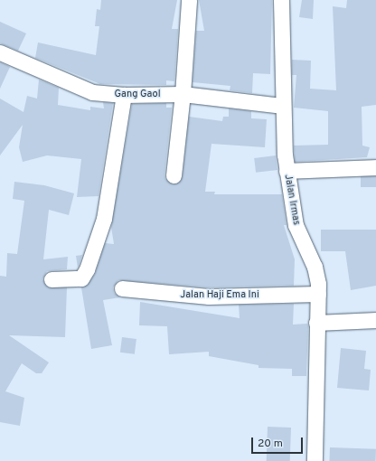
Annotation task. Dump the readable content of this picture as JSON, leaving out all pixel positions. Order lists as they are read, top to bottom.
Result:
{
  "streets": {
    "street": ["Gang Gaol", "Jalan Irmas", "Jalan Haji Ema Ini"]
  },
  "crossings": [
    ["Gang Gaol", "Jalan Irmas"],
    ["Jalan Irmas", "Jalan Haji Ema Ini"]
  ],
  "scale_bar": "20 m"
}
